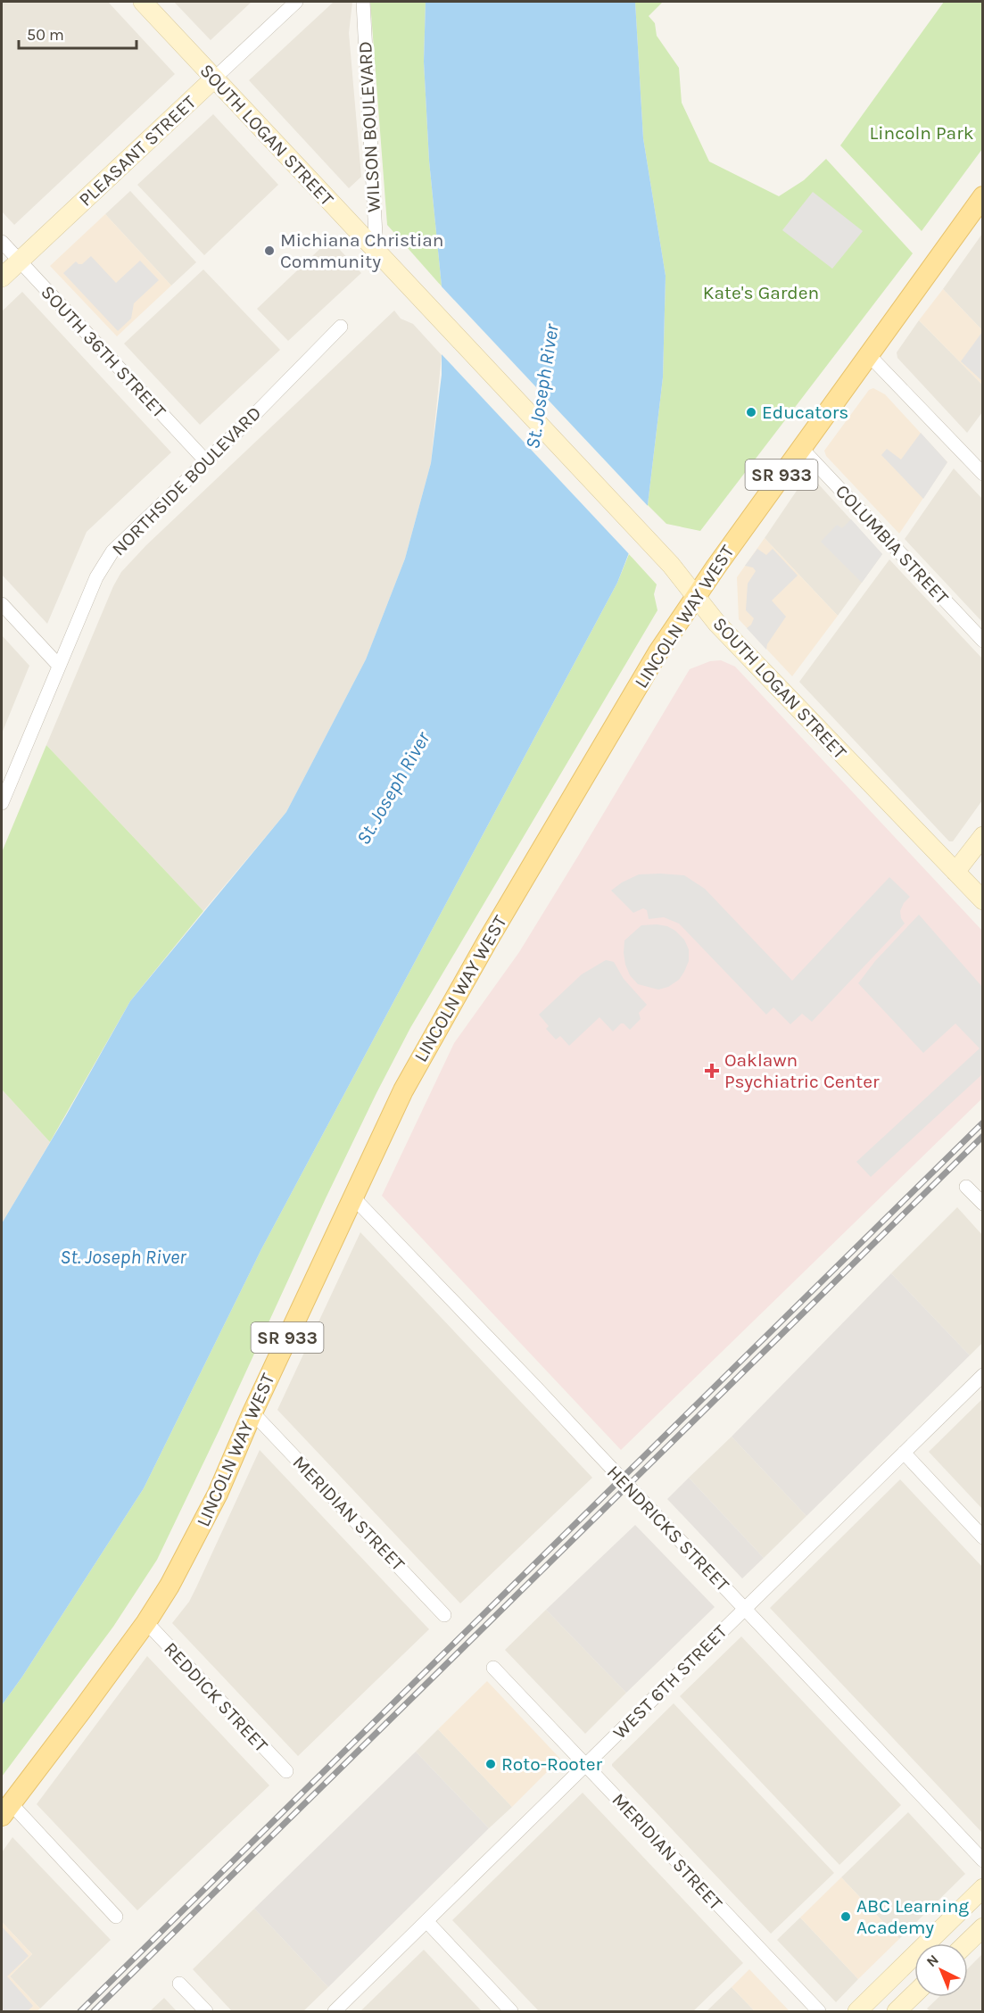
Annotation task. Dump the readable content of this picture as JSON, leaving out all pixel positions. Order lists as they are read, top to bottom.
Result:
{
  "streets": {
    "main road": ["SR 933", "LINCOLN WAY WEST"],
    "street": [
      "WILSON BOULEVARD",
      "SOUTH LOGAN STREET",
      "PLEASANT STREET",
      "SOUTH 36TH STREET",
      "NORTHSIDE BOULEVARD",
      "COLUMBIA STREET",
      "MERIDIAN STREET",
      "HENDRICKS STREET",
      "WEST 6TH STREET",
      "REDDICK STREET"
    ]
  },
  "crossings": [
    ["WILSON BOULEVARD", "SOUTH LOGAN STREET"],
    ["SOUTH LOGAN STREET", "PLEASANT STREET"],
    ["SOUTH LOGAN STREET", "LINCOLN WAY WEST"],
    ["PLEASANT STREET", "SOUTH 36TH STREET"],
    ["SOUTH 36TH STREET", "NORTHSIDE BOULEVARD"],
    ["COLUMBIA STREET", "LINCOLN WAY WEST"],
    ["LINCOLN WAY WEST", "MERIDIAN STREET"],
    ["LINCOLN WAY WEST", "HENDRICKS STREET"],
    ["LINCOLN WAY WEST", "REDDICK STREET"],
    ["MERIDIAN STREET", "WEST 6TH STREET"],
    ["HENDRICKS STREET", "WEST 6TH STREET"]
  ],
  "water": ["St. Joseph River"],
  "parks": ["Lincoln Park", "Kate's Garden"],
  "places": {
    "other": [
      "Michiana Christian Community",
      "Educators",
      "Roto-Rooter",
      "ABC Learning Academy"
    ],
    "health": ["Oaklawn Psychiatric Center"]
  },
  "scale_bar": "50 m",
  "north": "top left"
}
